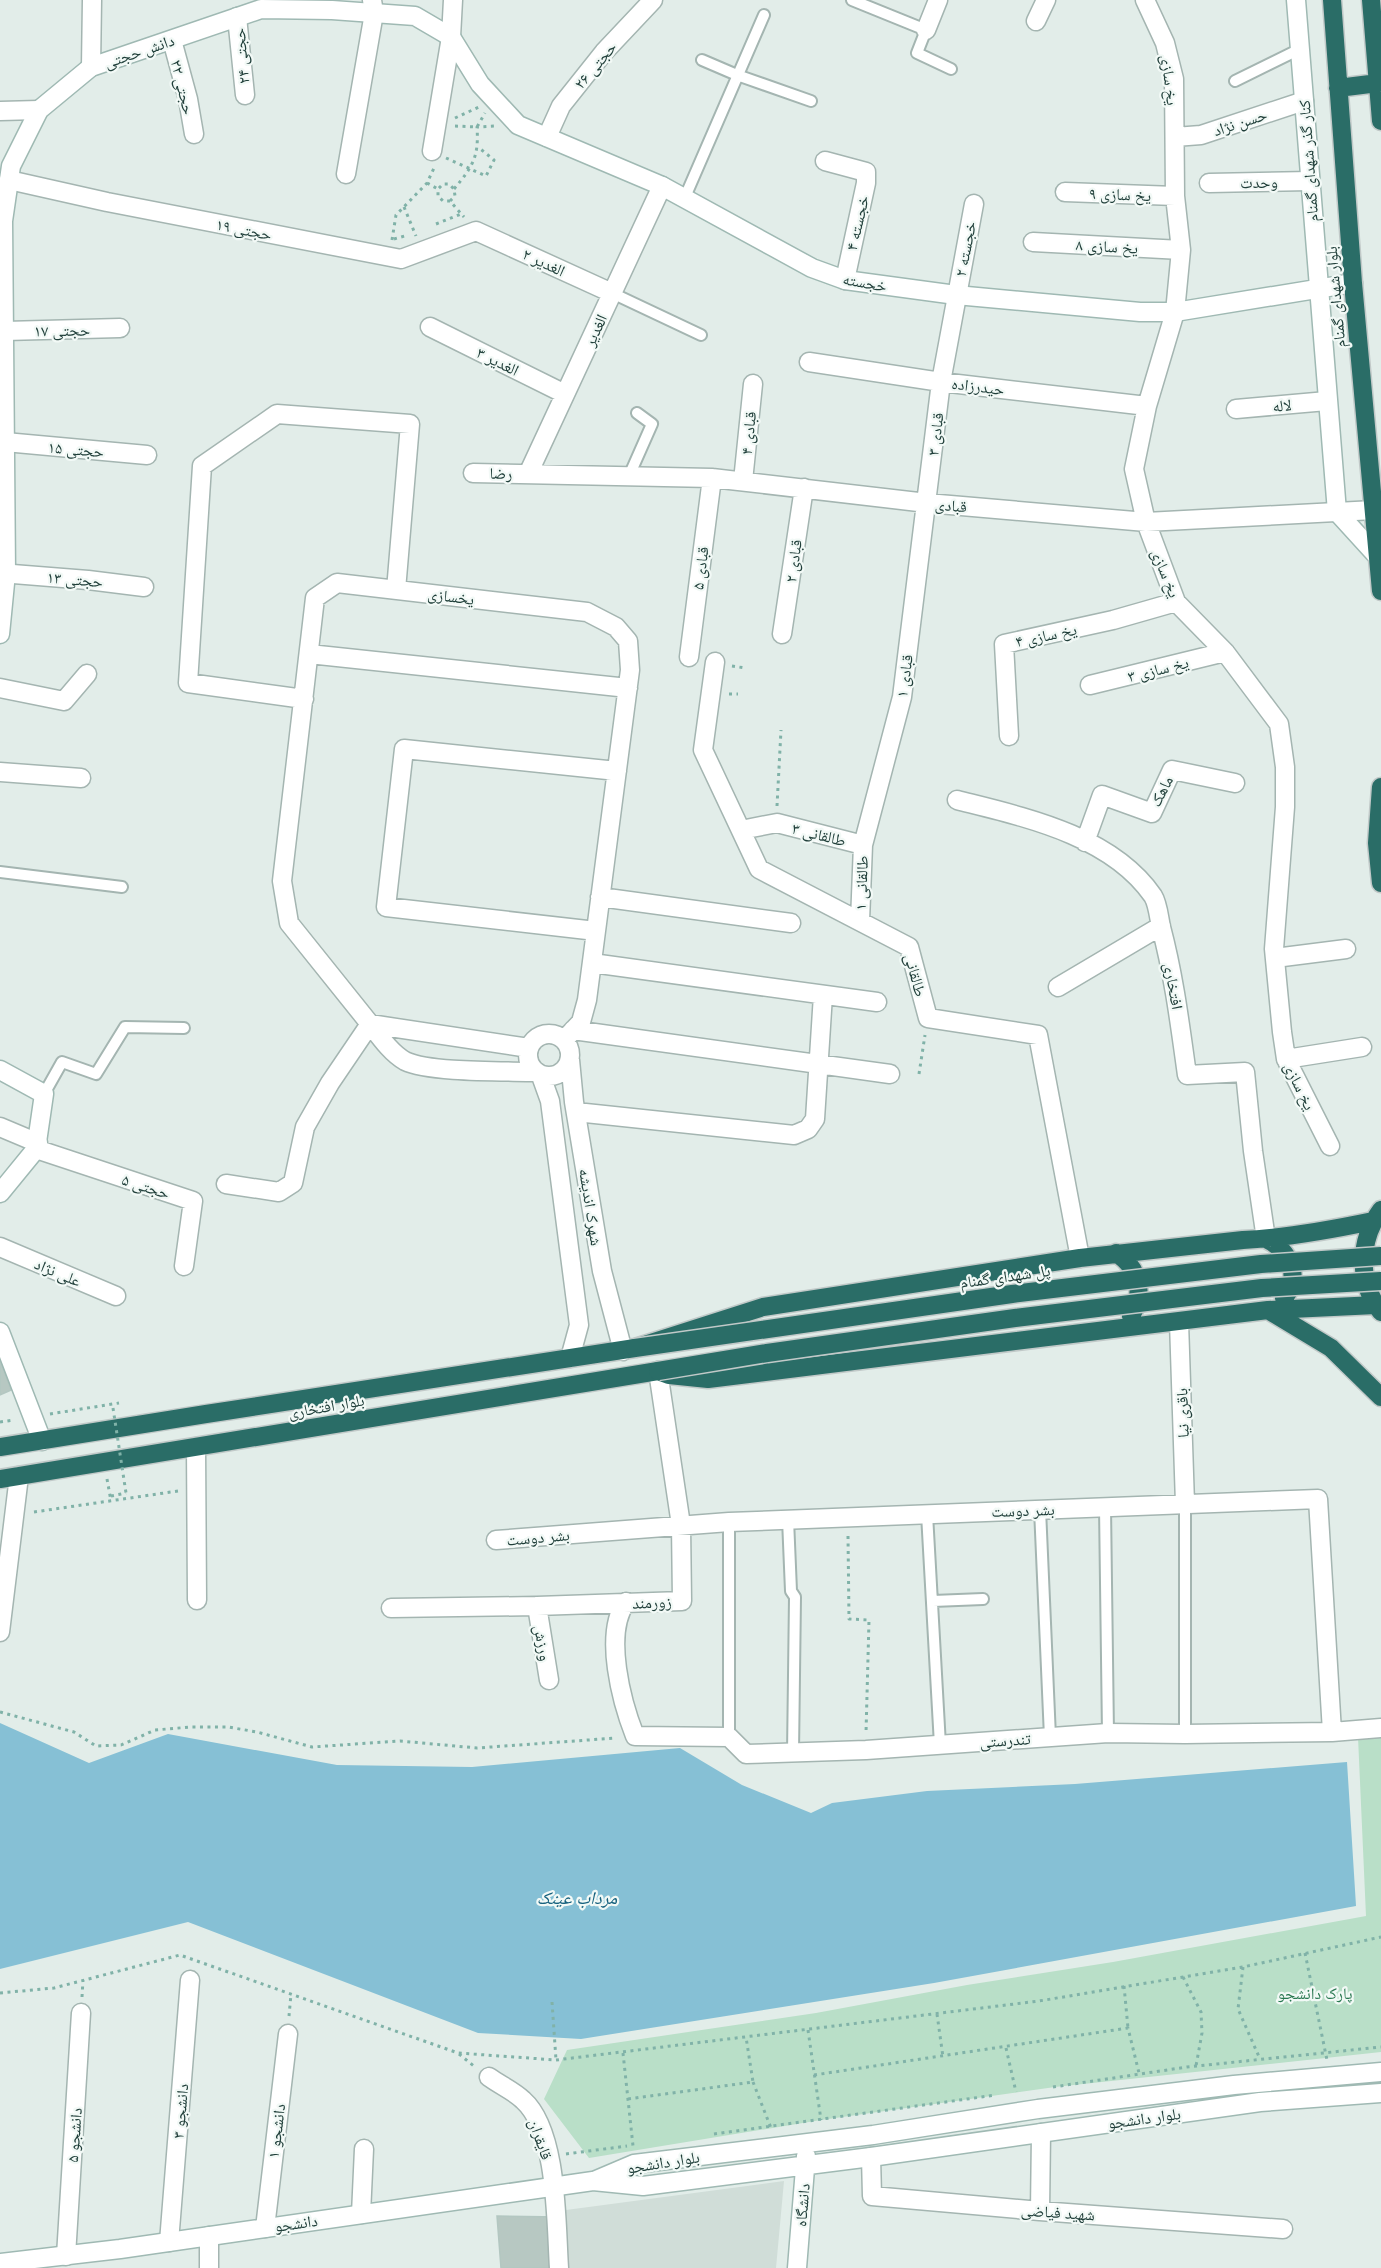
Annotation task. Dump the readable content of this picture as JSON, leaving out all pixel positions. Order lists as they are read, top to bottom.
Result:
{
  "streets": {
    "highway": ["بلوار شهدای گمنام", "پل شهدای گمنام", "بلوار افتخاری"],
    "street": [
      "دانش حجتی",
      "حجتی ۲۴",
      "حجتی ۲۶",
      "یخ سازی",
      "حجتی ۲۲",
      "حسن نژاد",
      "کنار گذر شهدای گمنام",
      "وحدت",
      "یخ سازی ۹",
      "خجسته ۴",
      "حجتی ۱۹",
      "یخ سازی ۸",
      "خجسته ۲",
      "الغدیر ۲",
      "خجسته",
      "حجتی ۱۷",
      "الغدیر",
      "الغدیر ۳",
      "حیدرزاده",
      "لاله",
      "قبادی ۴",
      "قبادی ۳",
      "حجتی ۱۵",
      "رضا",
      "قبادی",
      "قبادی ۲",
      "قبادی ۵",
      "حجتی ۱۳",
      "یخسازی",
      "یخ سازی ۴",
      "یخ سازی ۳",
      "قبادی ۱",
      "ماهک",
      "طالقانی ۳",
      "طالقانی ۱",
      "طالقانی",
      "افتخاری",
      "حجتی ۵",
      "شهرک اندیشه",
      "علی نژاد",
      "باقری نیا",
      "بشر دوست",
      "زورمند",
      "ورزش",
      "تندرستی",
      "دانشجو ۳",
      "بلوار دانشجو",
      "دانشجو ۱",
      "دانشجو ۵",
      "قایقران",
      "دانشگاه",
      "شهید فیاضی",
      "دانشجو"
    ]
  },
  "crossings": [
    ["دانش حجتی", "حجتی ۲۴"],
    ["دانش حجتی", "حجتی ۲۲"],
    ["دانش حجتی", "حجتی ۱۹"],
    ["دانش حجتی", "خجسته"],
    ["دانش حجتی", "حجتی ۱۷"],
    ["دانش حجتی", "حجتی ۱۵"],
    ["دانش حجتی", "حجتی ۱۳"],
    ["حجتی ۲۶", "خجسته"],
    ["یخ سازی", "حسن نژاد"],
    ["یخ سازی", "یخ سازی ۹"],
    ["یخ سازی", "یخ سازی ۸"],
    ["یخ سازی", "خجسته"],
    ["یخ سازی", "حیدرزاده"],
    ["یخ سازی", "قبادی"],
    ["یخ سازی", "یخ سازی ۴"],
    ["یخ سازی", "یخ سازی ۳"],
    ["حسن نژاد", "کنار گذر شهدای گمنام"],
    ["کنار گذر شهدای گمنام", "وحدت"],
    ["کنار گذر شهدای گمنام", "خجسته"],
    ["کنار گذر شهدای گمنام", "لاله"],
    ["کنار گذر شهدای گمنام", "قبادی"],
    ["خجسته ۴", "خجسته"],
    ["حجتی ۱۹", "الغدیر ۲"],
    ["خجسته ۲", "خجسته"],
    ["خجسته ۲", "قبادی ۳"],
    ["الغدیر ۲", "الغدیر"],
    ["خجسته", "بلوار شهدای گمنام"],
    ["خجسته", "الغدیر"],
    ["خجسته", "قبادی ۳"],
    ["بلوار شهدای گمنام", "قبادی"],
    ["الغدیر", "الغدیر ۳"],
    ["الغدیر", "رضا"],
    ["الغدیر", "قبادی"],
    ["حیدرزاده", "قبادی ۳"],
    ["قبادی ۴", "قبادی"],
    ["قبادی ۳", "قبادی"],
    ["قبادی ۳", "قبادی ۱"],
    ["رضا", "قبادی"],
    ["قبادی", "قبادی ۲"],
    ["قبادی", "قبادی ۵"],
    ["قبادی", "قبادی ۱"],
    ["یخسازی", "شهرک اندیشه"],
    ["قبادی ۱", "طالقانی ۳"],
    ["قبادی ۱", "طالقانی ۱"],
    ["ماهک", "افتخاری"],
    ["طالقانی ۳", "طالقانی ۱"],
    ["طالقانی ۳", "طالقانی"],
    ["طالقانی ۱", "طالقانی"],
    ["شهرک اندیشه", "پل شهدای گمنام"],
    ["شهرک اندیشه", "بلوار افتخاری"],
    ["پل شهدای گمنام", "بلوار افتخاری"],
    ["بلوار افتخاری", "زورمند"],
    ["باقری نیا", "بشر دوست"],
    ["بشر دوست", "زورمند"],
    ["بشر دوست", "تندرستی"],
    ["زورمند", "ورزش"],
    ["دانشجو ۳", "دانشجو"],
    ["بلوار دانشجو", "دانشگاه"],
    ["بلوار دانشجو", "شهید فیاضی"],
    ["بلوار دانشجو", "دانشجو"],
    ["دانشجو ۱", "دانشجو"],
    ["دانشجو ۵", "دانشجو"],
    ["قایقران", "دانشجو"]
  ],
  "water": ["مرداب عینک"],
  "parks": ["پارک دانشجو"]
}
